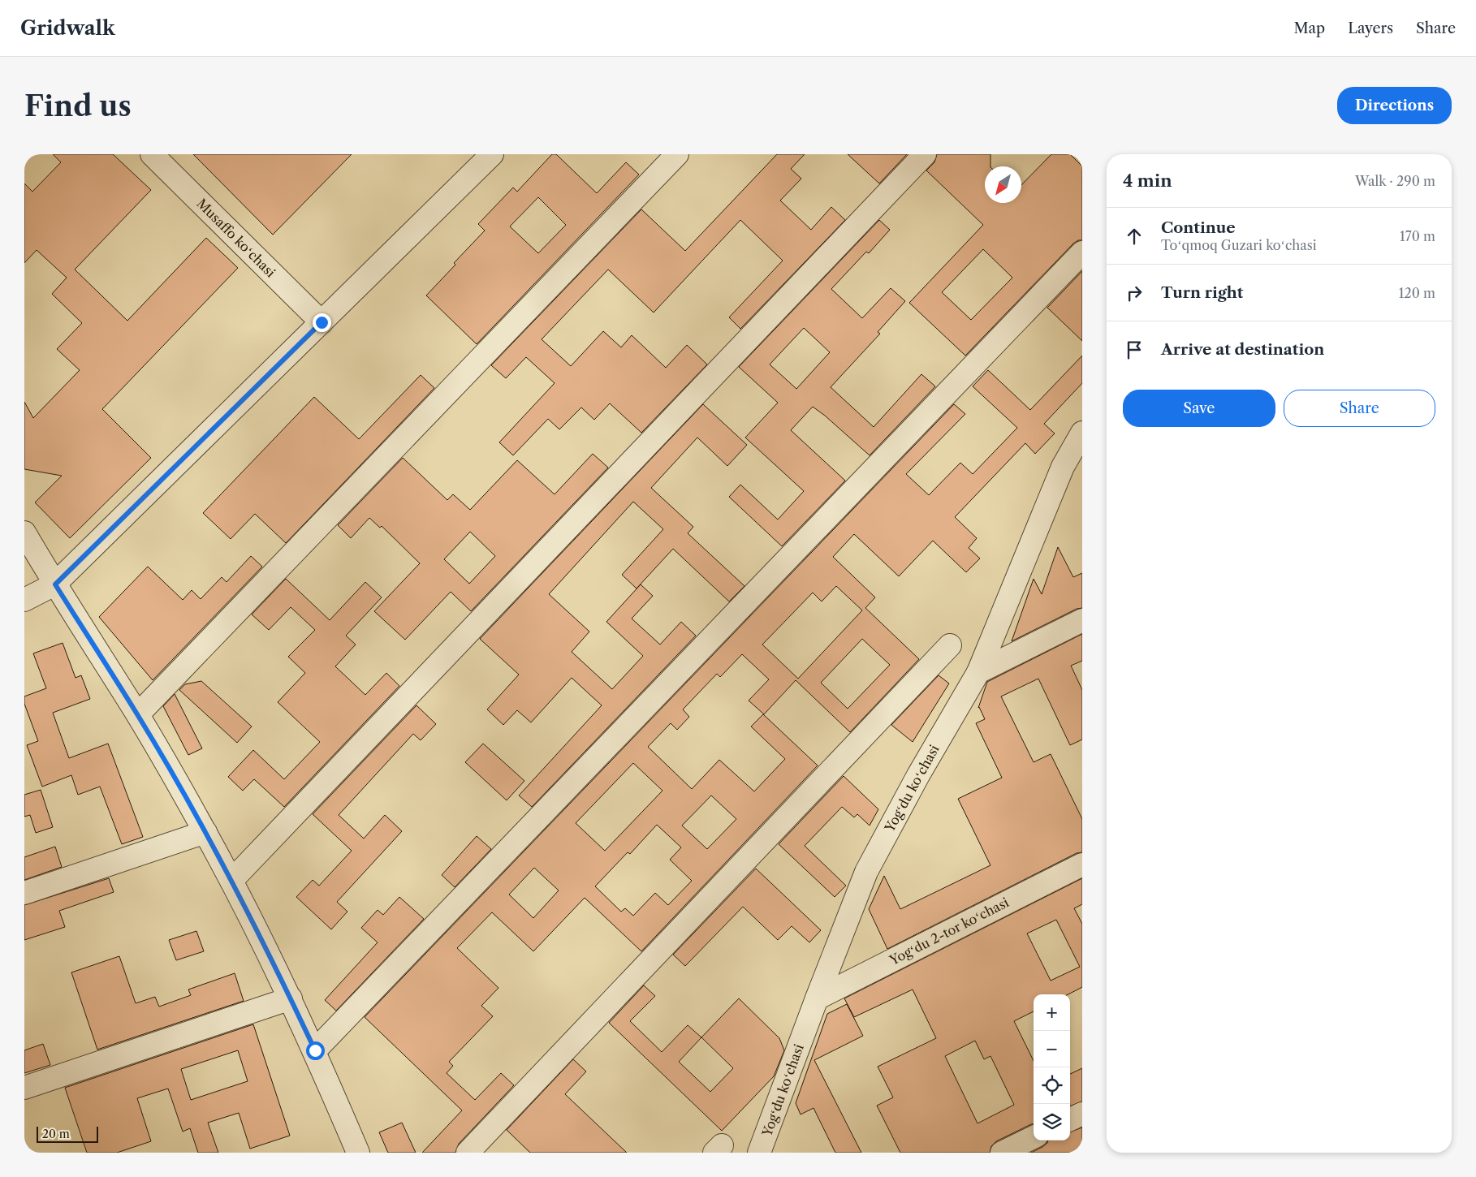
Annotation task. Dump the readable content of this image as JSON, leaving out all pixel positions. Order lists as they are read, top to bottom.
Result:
{
  "streets": {
    "street": ["Musaffo koʻchasi", "Yogʻdu koʻchasi", "Yogʻdu 2-tor koʻchasi"]
  },
  "crossings": [
    ["Yogʻdu koʻchasi", "Yogʻdu 2-tor koʻchasi"]
  ],
  "scale_bar": "20 m",
  "north": "bottom left",
  "page": {
    "header": "Gridwalk",
    "nav": ["Map", "Layers", "Share"],
    "buttons": [
      "Directions",
      ["Save", "Share"]
    ],
    "title": "Find us",
    "heading": ["4 min", "Walk · 290 m"],
    "list": [
      ["Continue", "Toʻqmoq Guzari koʻchasi", "170 m"],
      ["Turn right", "120 m"],
      "Arrive at destination"
    ],
    "map_buttons": ["+", "−"],
    "scale": "20 m"
  }
}
